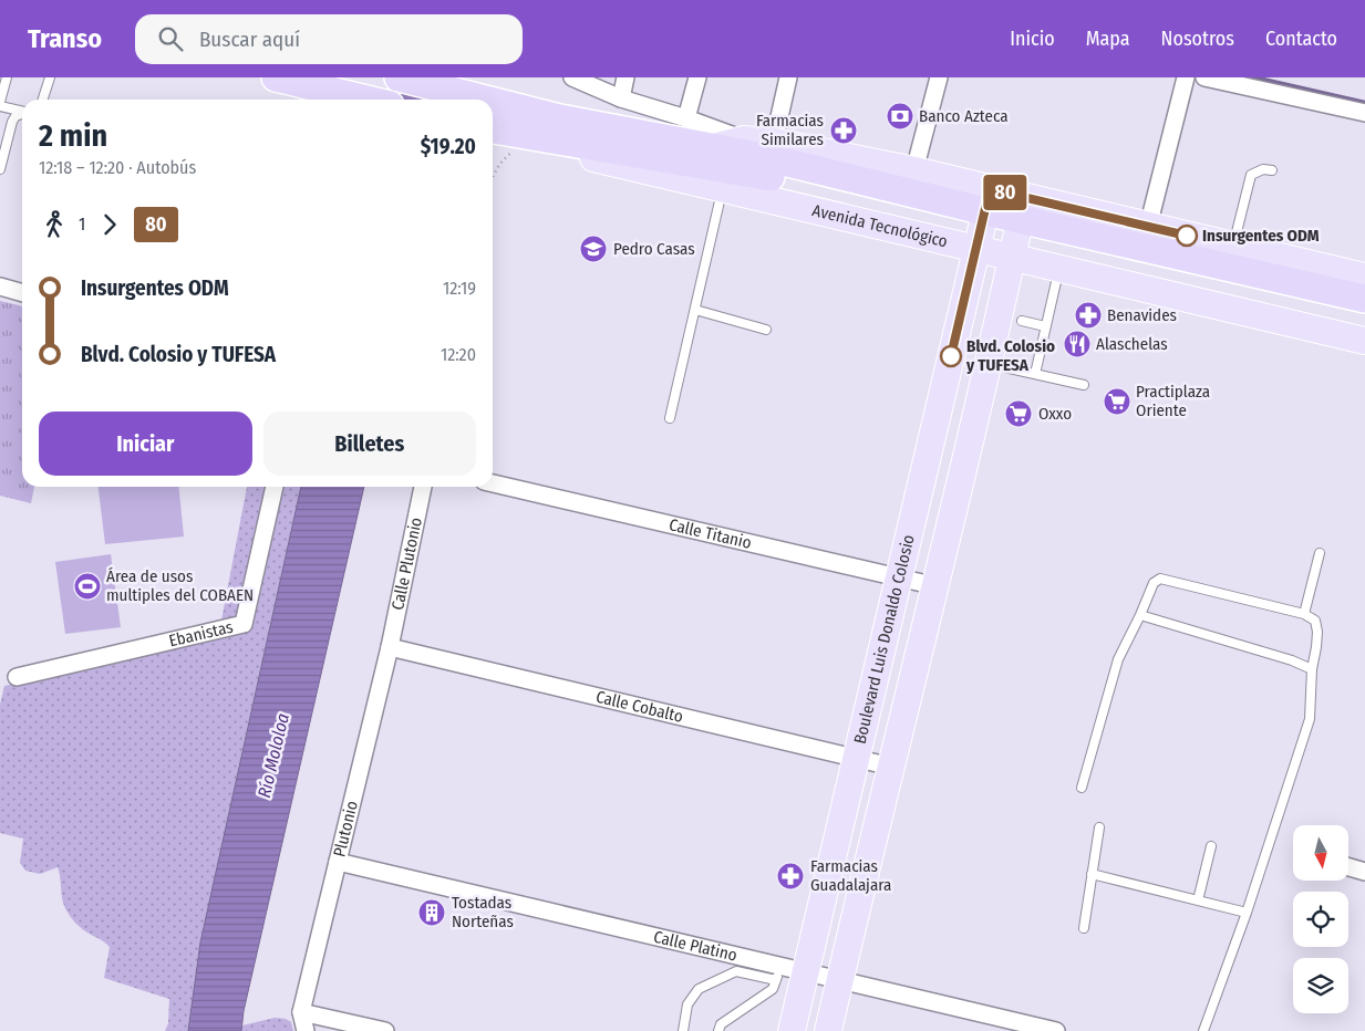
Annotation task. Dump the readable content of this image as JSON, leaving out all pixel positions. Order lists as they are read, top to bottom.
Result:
{
  "streets": {
    "highway": ["Avenida Tecnológico"],
    "main road": ["Boulevard Luis Donaldo Colosio"],
    "street": [
      "Calle Titanio",
      "Calle Plutonio",
      "Ebanistas",
      "Calle Cobalto",
      "Plutonio",
      "Calle Platino"
    ]
  },
  "crossings": [
    ["Avenida Tecnológico", "Boulevard Luis Donaldo Colosio"],
    ["Calle Titanio", "Boulevard Luis Donaldo Colosio"],
    ["Calle Plutonio", "Calle Cobalto"],
    ["Calle Plutonio", "Plutonio"],
    ["Boulevard Luis Donaldo Colosio", "Calle Cobalto"],
    ["Boulevard Luis Donaldo Colosio", "Calle Platino"],
    ["Calle Cobalto", "Plutonio"],
    ["Plutonio", "Calle Platino"]
  ],
  "water": ["Río Mololoa"],
  "places": {
    "bank": ["Banco Azteca"],
    "pharmacy": ["Farmacias Similares", "Benavides", "Farmacias Guadalajara"],
    "other": ["Insurgentes ODM", "Blvd. Colosio y TUFESA"],
    "school or university": ["Pedro Casas"],
    "restaurant": ["Alaschelas"],
    "supermarket": ["Practiplaza Oriente", "Oxxo"],
    "sports": ["Área de usos multiples del COBAEN"],
    "building": ["Tostadas Norteñas"]
  },
  "lines": ["bus line 80"],
  "north": "bottom",
  "page": {
    "header": "Transo",
    "search": "Buscar aquí",
    "nav": [
      "Inicio",
      "Mapa",
      "Nosotros",
      "Contacto"
    ],
    "on_map": "80",
    "heading": ["2 min", "12:18 – 12:20 · Autobús", "$19.20"],
    "legs": ["1", "80"],
    "list": [
      {
        "name": "Insurgentes ODM",
        "value": "12:19"
      },
      {
        "name": "Blvd. Colosio y TUFESA",
        "value": "12:20"
      }
    ],
    "buttons": ["Iniciar", "Billetes"]
  }
}
